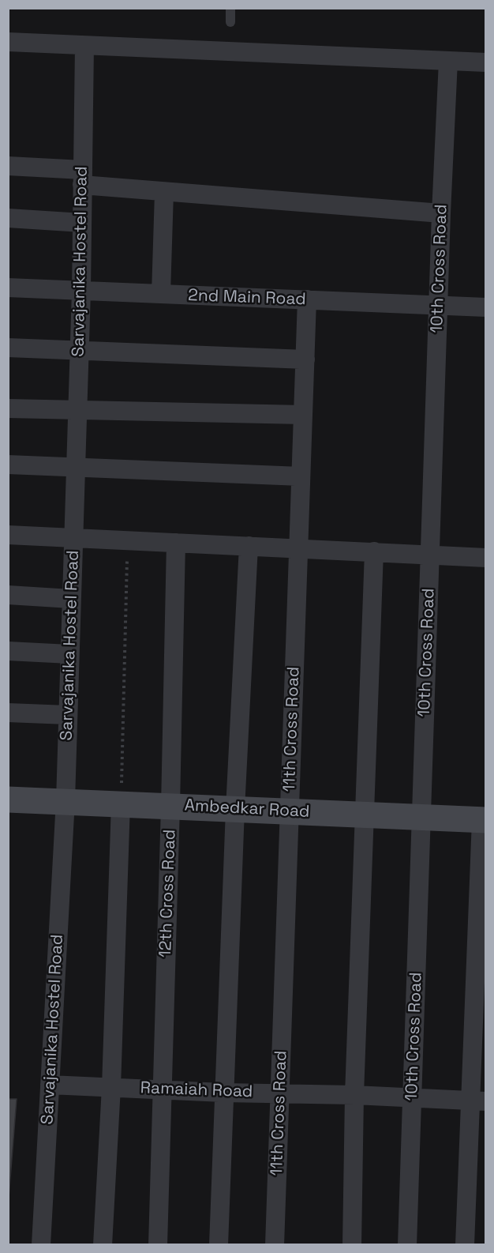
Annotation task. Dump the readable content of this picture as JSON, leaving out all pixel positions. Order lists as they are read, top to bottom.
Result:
{
  "streets": {
    "street": [
      "Sarvajanika Hostel Road",
      "10th Cross Road",
      "2nd Main Road",
      "11th Cross Road",
      "Ambedkar Road",
      "12th Cross Road",
      "Ramaiah Road"
    ]
  },
  "crossings": [
    ["Sarvajanika Hostel Road", "2nd Main Road"],
    ["Sarvajanika Hostel Road", "Ambedkar Road"],
    ["Sarvajanika Hostel Road", "Ramaiah Road"],
    ["10th Cross Road", "2nd Main Road"],
    ["10th Cross Road", "Ambedkar Road"],
    ["10th Cross Road", "Ramaiah Road"],
    ["2nd Main Road", "11th Cross Road"],
    ["11th Cross Road", "Ambedkar Road"],
    ["11th Cross Road", "Ramaiah Road"],
    ["Ambedkar Road", "12th Cross Road"],
    ["12th Cross Road", "Ramaiah Road"]
  ]
}
